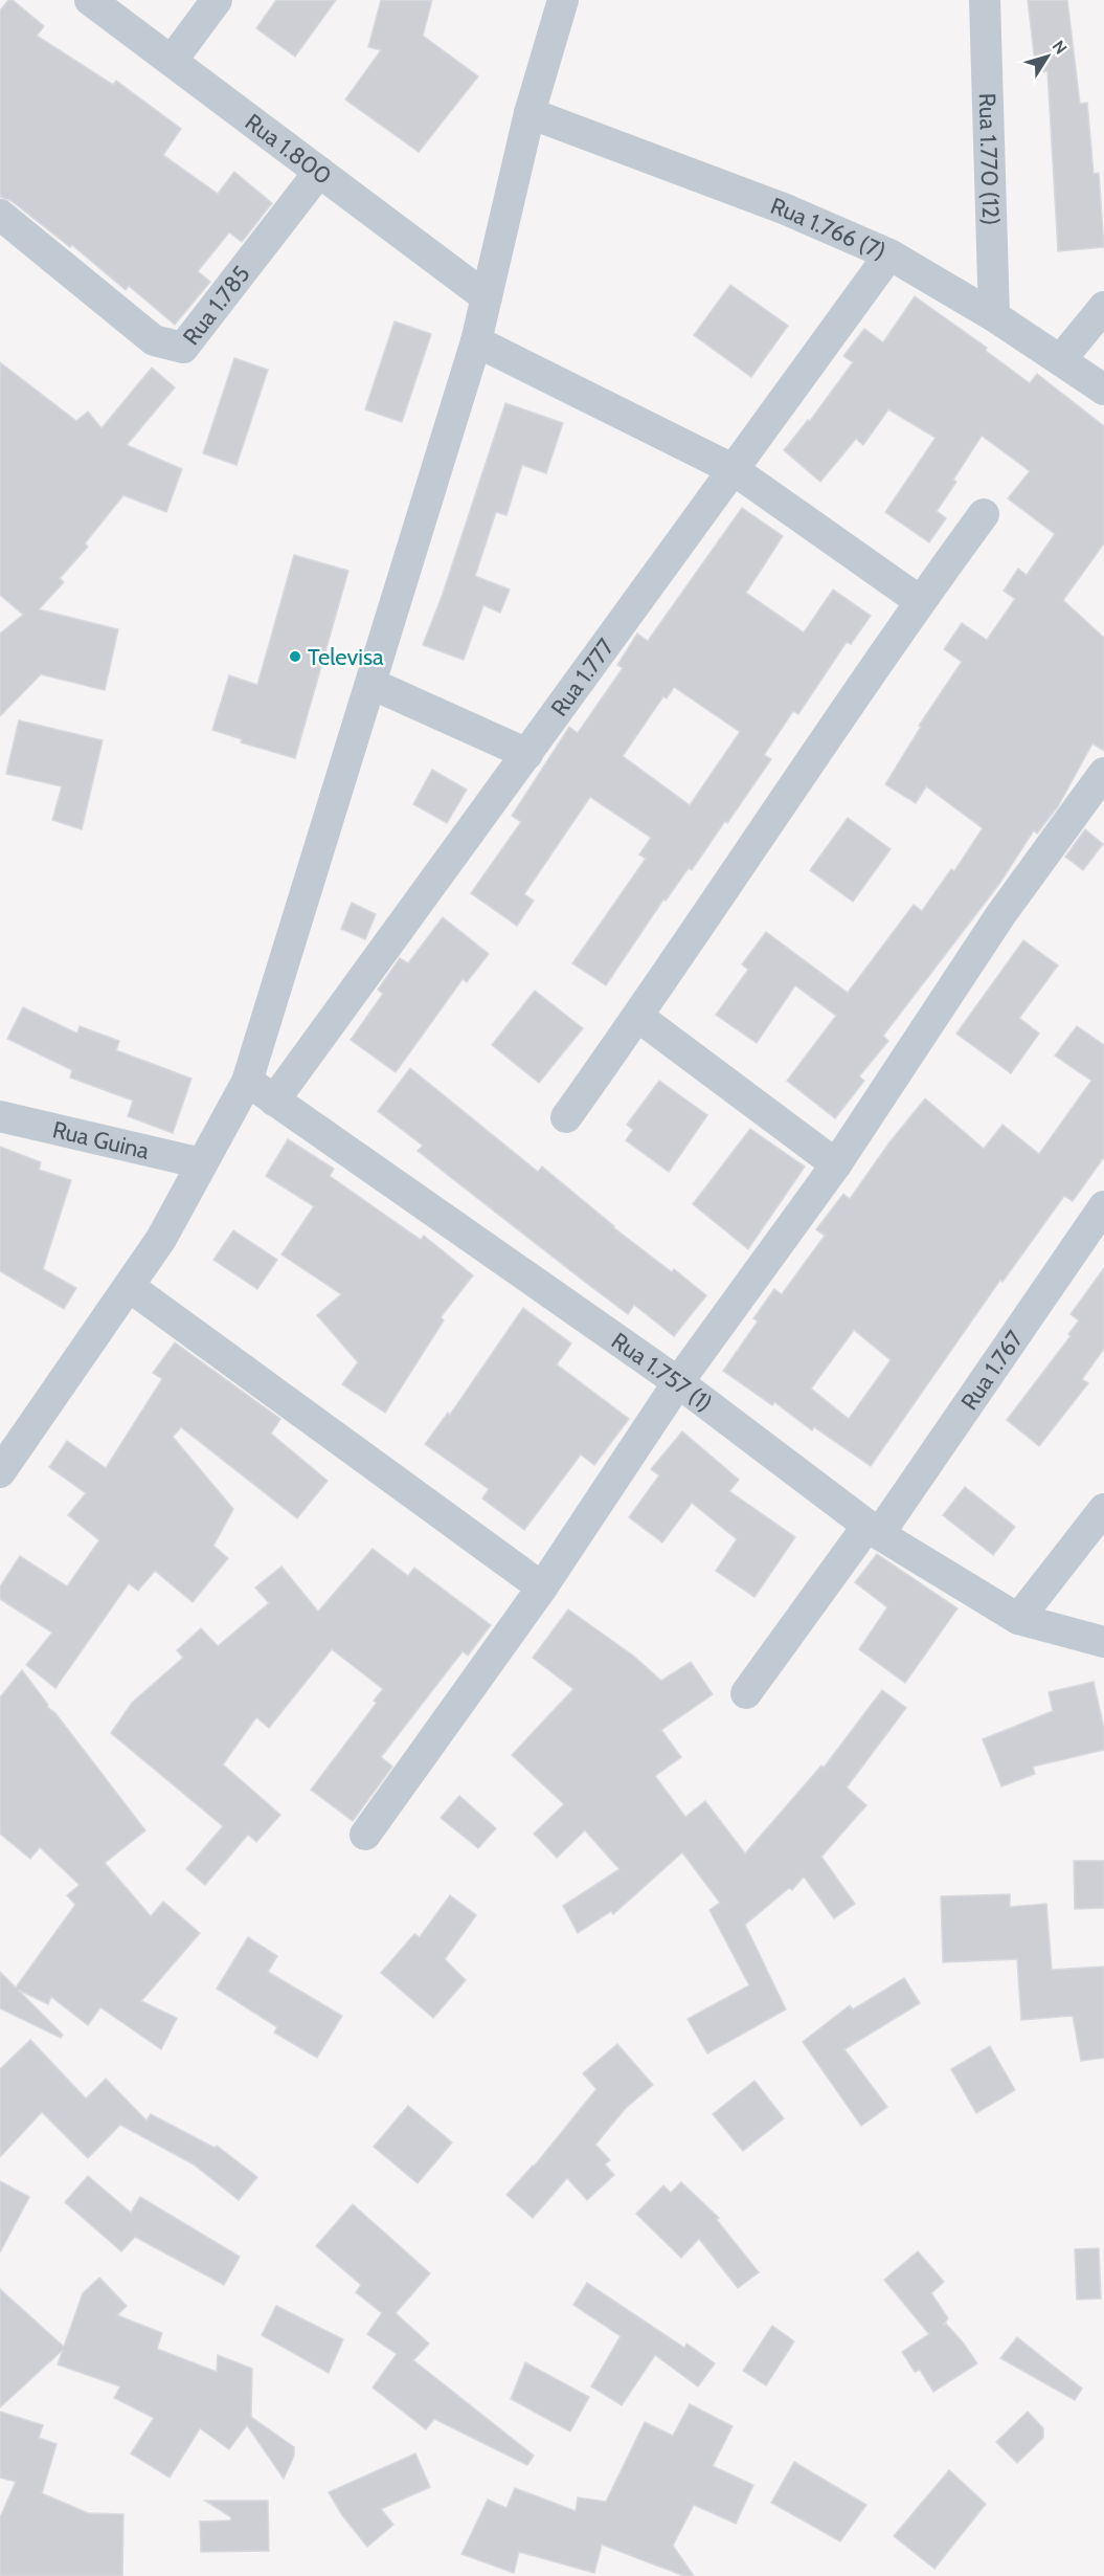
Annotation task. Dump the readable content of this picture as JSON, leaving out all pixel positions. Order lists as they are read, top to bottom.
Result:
{
  "streets": {
    "street": [
      "Rua 1.800",
      "Rua 1.770 (12)",
      "Rua 1.766 (7)",
      "Rua 1.785",
      "Rua 1.777",
      "Rua Guina",
      "Rua 1.767",
      "Rua 1.757 (1)"
    ]
  },
  "crossings": [
    ["Rua 1.800", "Rua 1.785"],
    ["Rua 1.770 (12)", "Rua 1.766 (7)"],
    ["Rua 1.766 (7)", "Rua 1.777"],
    ["Rua 1.777", "Rua 1.757 (1)"],
    ["Rua 1.767", "Rua 1.757 (1)"]
  ],
  "places": ["Televisa"],
  "north": "top right"
}
